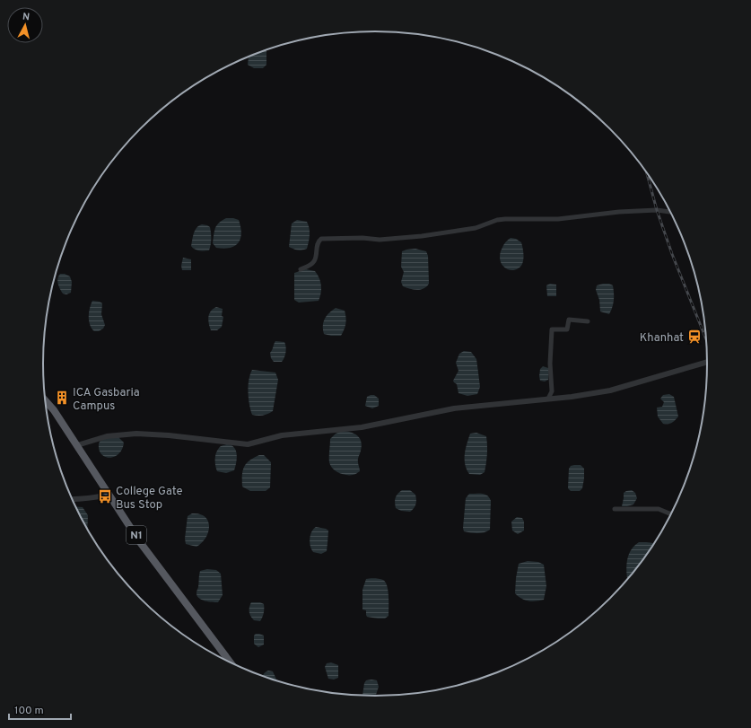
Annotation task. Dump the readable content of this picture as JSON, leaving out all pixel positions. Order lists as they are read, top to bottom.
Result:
{
  "streets": {
    "highway": ["N1"]
  },
  "places": {
    "station": ["Khanhat"],
    "building": ["ICA Gasbaria Campus"],
    "bus stop": ["College Gate Bus Stop"]
  },
  "scale_bar": "100 m",
  "north": "top"
}
